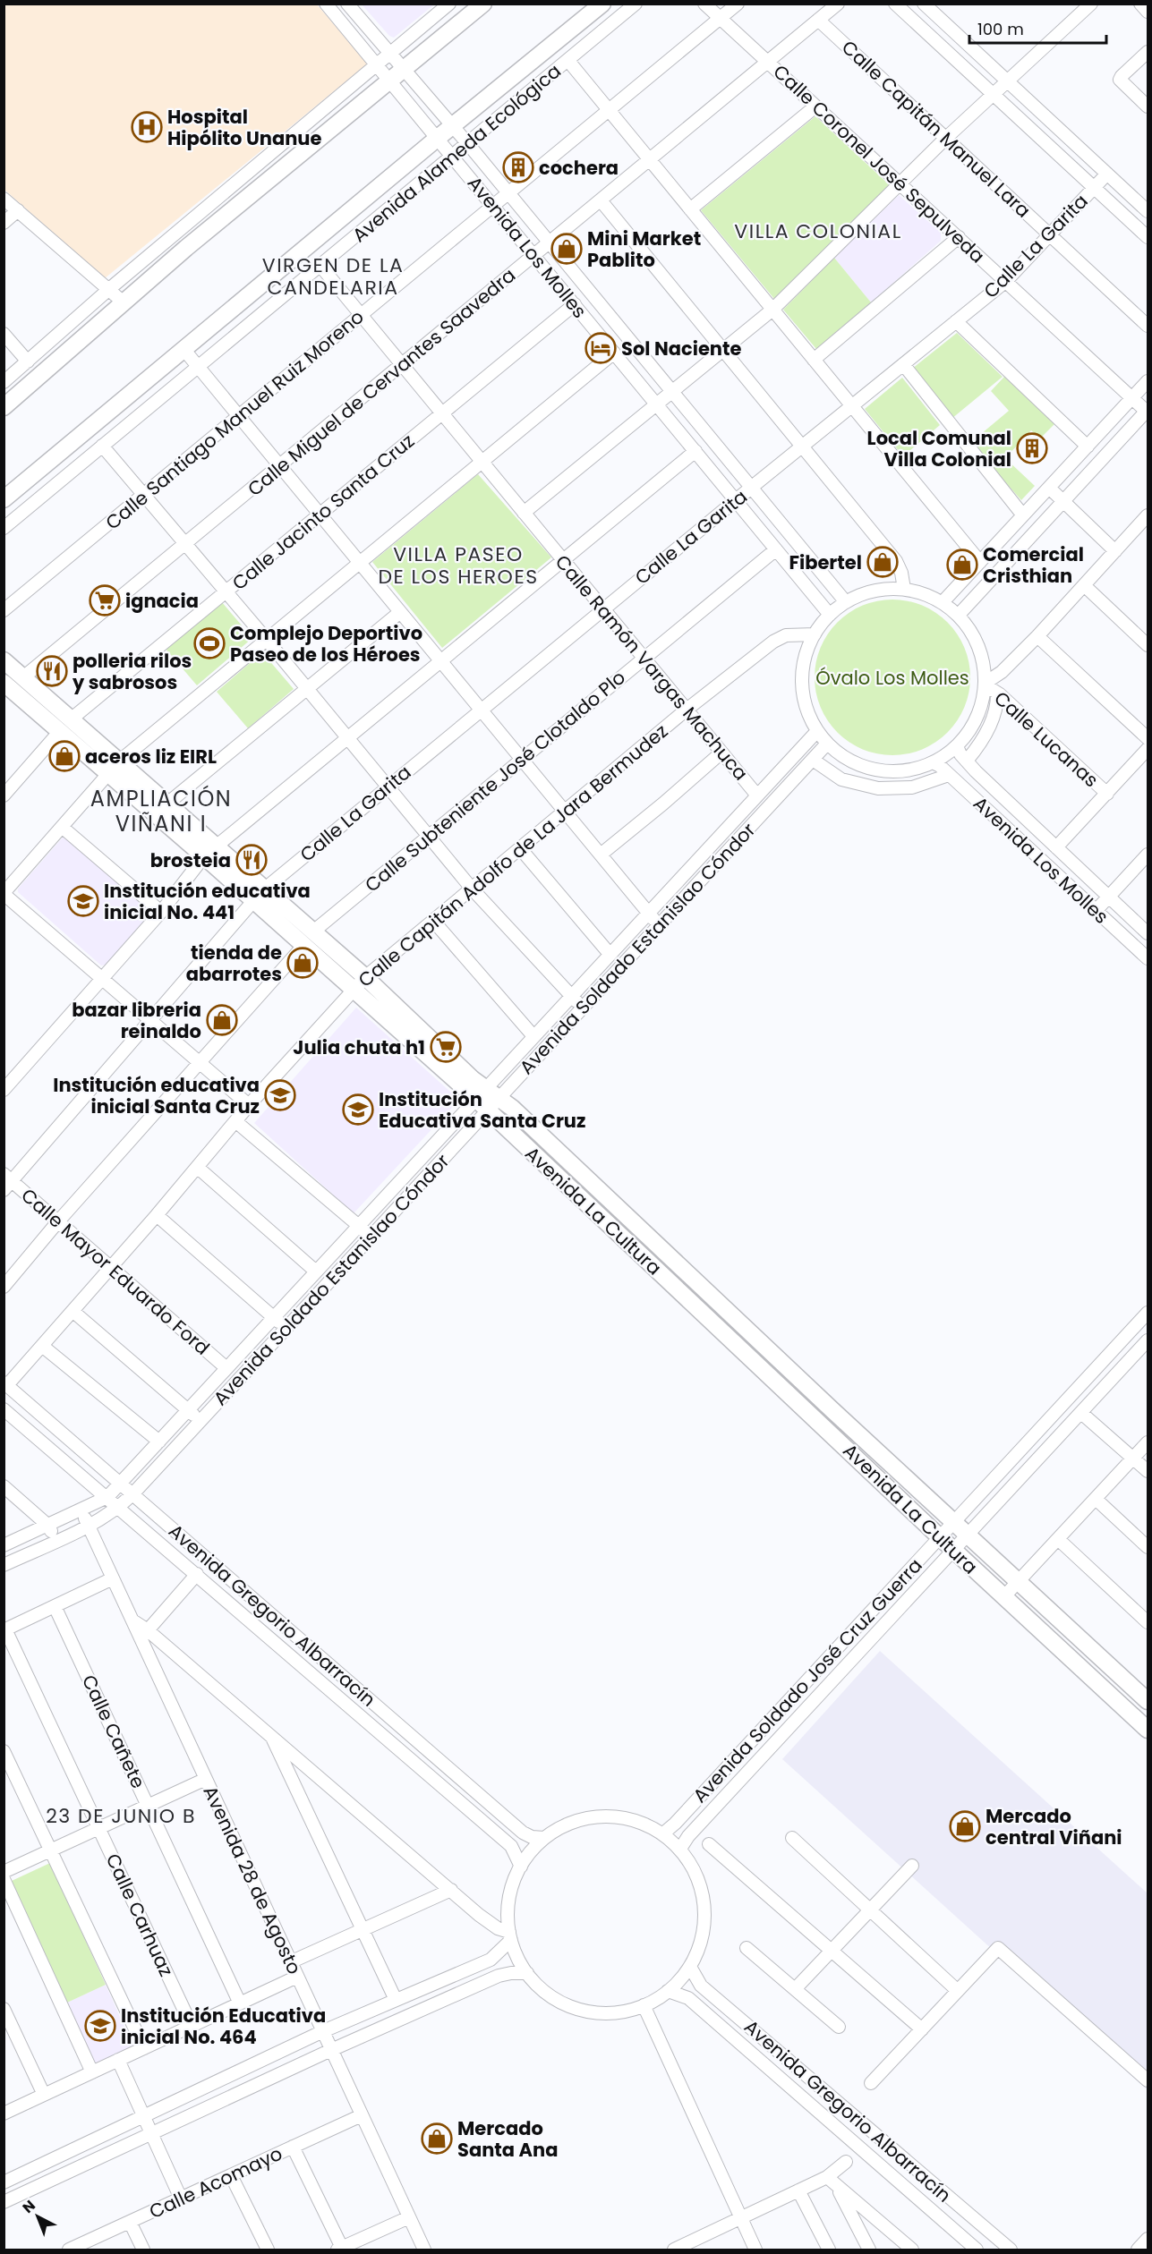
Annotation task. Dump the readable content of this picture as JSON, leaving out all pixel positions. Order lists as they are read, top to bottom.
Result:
{
  "streets": {
    "main road": ["Avenida Alameda Ecológica", "Avenida La Cultura"],
    "street": [
      "Calle Capitán Manuel Lara",
      "Calle Coronel José Sepulveda",
      "Calle La Garita",
      "Avenida Los Molles",
      "Calle Miguel de Cervantes Saavedra",
      "Calle Santiago Manuel Ruiz Moreno",
      "Calle Jacinto Santa Cruz",
      "Calle Ramón Vargas Machuca",
      "Calle Lucanas",
      "Calle Subteniente José Clotaldo Plo",
      "Calle Capitán Adolfo de La Jara Bermudez",
      "Avenida Soldado Estanislao Cóndor",
      "Calle Mayor Eduardo Ford",
      "Avenida Gregorio Albarracín",
      "Avenida Soldado José Cruz Guerra",
      "Calle Cañete",
      "Avenida 28 de Agosto",
      "Calle Carhuaz",
      "Calle Acomayo"
    ]
  },
  "crossings": [
    ["Calle Capitán Manuel Lara", "Calle La Garita"],
    ["Calle Capitán Manuel Lara", "Calle Miguel de Cervantes Saavedra"],
    ["Avenida Alameda Ecológica", "Avenida Los Molles"],
    ["Avenida Alameda Ecológica", "Calle Ramón Vargas Machuca"],
    ["Calle Coronel José Sepulveda", "Calle La Garita"],
    ["Calle Coronel José Sepulveda", "Calle Miguel de Cervantes Saavedra"],
    ["Calle Coronel José Sepulveda", "Calle Santiago Manuel Ruiz Moreno"],
    ["Calle La Garita", "Avenida Los Molles"],
    ["Calle La Garita", "Calle Ramón Vargas Machuca"],
    ["Calle La Garita", "Avenida La Cultura"],
    ["Avenida Los Molles", "Calle Miguel de Cervantes Saavedra"],
    ["Avenida Los Molles", "Calle Santiago Manuel Ruiz Moreno"],
    ["Avenida Los Molles", "Calle Jacinto Santa Cruz"],
    ["Avenida Los Molles", "Calle Lucanas"],
    ["Avenida Los Molles", "Calle Subteniente José Clotaldo Plo"],
    ["Avenida Los Molles", "Calle Capitán Adolfo de La Jara Bermudez"],
    ["Avenida Los Molles", "Avenida Soldado Estanislao Cóndor"],
    ["Calle Miguel de Cervantes Saavedra", "Calle Ramón Vargas Machuca"],
    ["Calle Miguel de Cervantes Saavedra", "Avenida La Cultura"],
    ["Calle Santiago Manuel Ruiz Moreno", "Calle Ramón Vargas Machuca"],
    ["Calle Jacinto Santa Cruz", "Calle Ramón Vargas Machuca"],
    ["Calle Jacinto Santa Cruz", "Avenida La Cultura"],
    ["Calle Ramón Vargas Machuca", "Calle Subteniente José Clotaldo Plo"],
    ["Calle Ramón Vargas Machuca", "Calle Capitán Adolfo de La Jara Bermudez"],
    ["Calle Ramón Vargas Machuca", "Avenida Soldado Estanislao Cóndor"],
    ["Calle Lucanas", "Calle Capitán Adolfo de La Jara Bermudez"],
    ["Calle Lucanas", "Avenida Soldado Estanislao Cóndor"],
    ["Calle Subteniente José Clotaldo Plo", "Avenida La Cultura"],
    ["Calle Capitán Adolfo de La Jara Bermudez", "Avenida Soldado Estanislao Cóndor"],
    ["Calle Capitán Adolfo de La Jara Bermudez", "Avenida La Cultura"],
    ["Calle Capitán Adolfo de La Jara Bermudez", "Calle Mayor Eduardo Ford"],
    ["Calle Capitán Adolfo de La Jara Bermudez", "Avenida Gregorio Albarracín"],
    ["Avenida Soldado Estanislao Cóndor", "Avenida La Cultura"],
    ["Avenida Soldado Estanislao Cóndor", "Calle Mayor Eduardo Ford"],
    ["Avenida Soldado Estanislao Cóndor", "Avenida Gregorio Albarracín"],
    ["Avenida Soldado Estanislao Cóndor", "Avenida 28 de Agosto"],
    ["Avenida La Cultura", "Avenida Soldado José Cruz Guerra"],
    ["Avenida 28 de Agosto", "Calle Acomayo"]
  ],
  "districts": [
    "VILLA COLONIAL",
    "VIRGEN DE LA CANDELARIA",
    "VILLA PASEO DE LOS HEROES",
    "AMPLIACIÓN VIÑANI I",
    "23 DE JUNIO B"
  ],
  "parks": ["Óvalo Los Molles"],
  "places": {
    "hospital": ["Hospital Hipólito Unanue"],
    "building": ["cochera", "Local Comunal Villa Colonial"],
    "shop": [
      "Mini Market Pablito",
      "Fibertel",
      "Comercial Cristhian",
      "aceros liz EIRL",
      "tienda de abarrotes",
      "bazar libreria reinaldo",
      "Mercado central Viñani",
      "Mercado Santa Ana"
    ],
    "hotel": ["Sol Naciente"],
    "supermarket": ["ignacia", "Julia chuta h1"],
    "sports": ["Complejo Deportivo Paseo de los Héroes"],
    "restaurant": ["polleria rilos y sabrosos", "brosteia"],
    "school or university": [
      "Institución educativa inicial No. 441",
      "Institución educativa inicial Santa Cruz",
      "Institución Educativa Santa Cruz",
      "Institución Educativa inicial No. 464"
    ]
  },
  "scale_bar": "100 m",
  "north": "top left"
}
